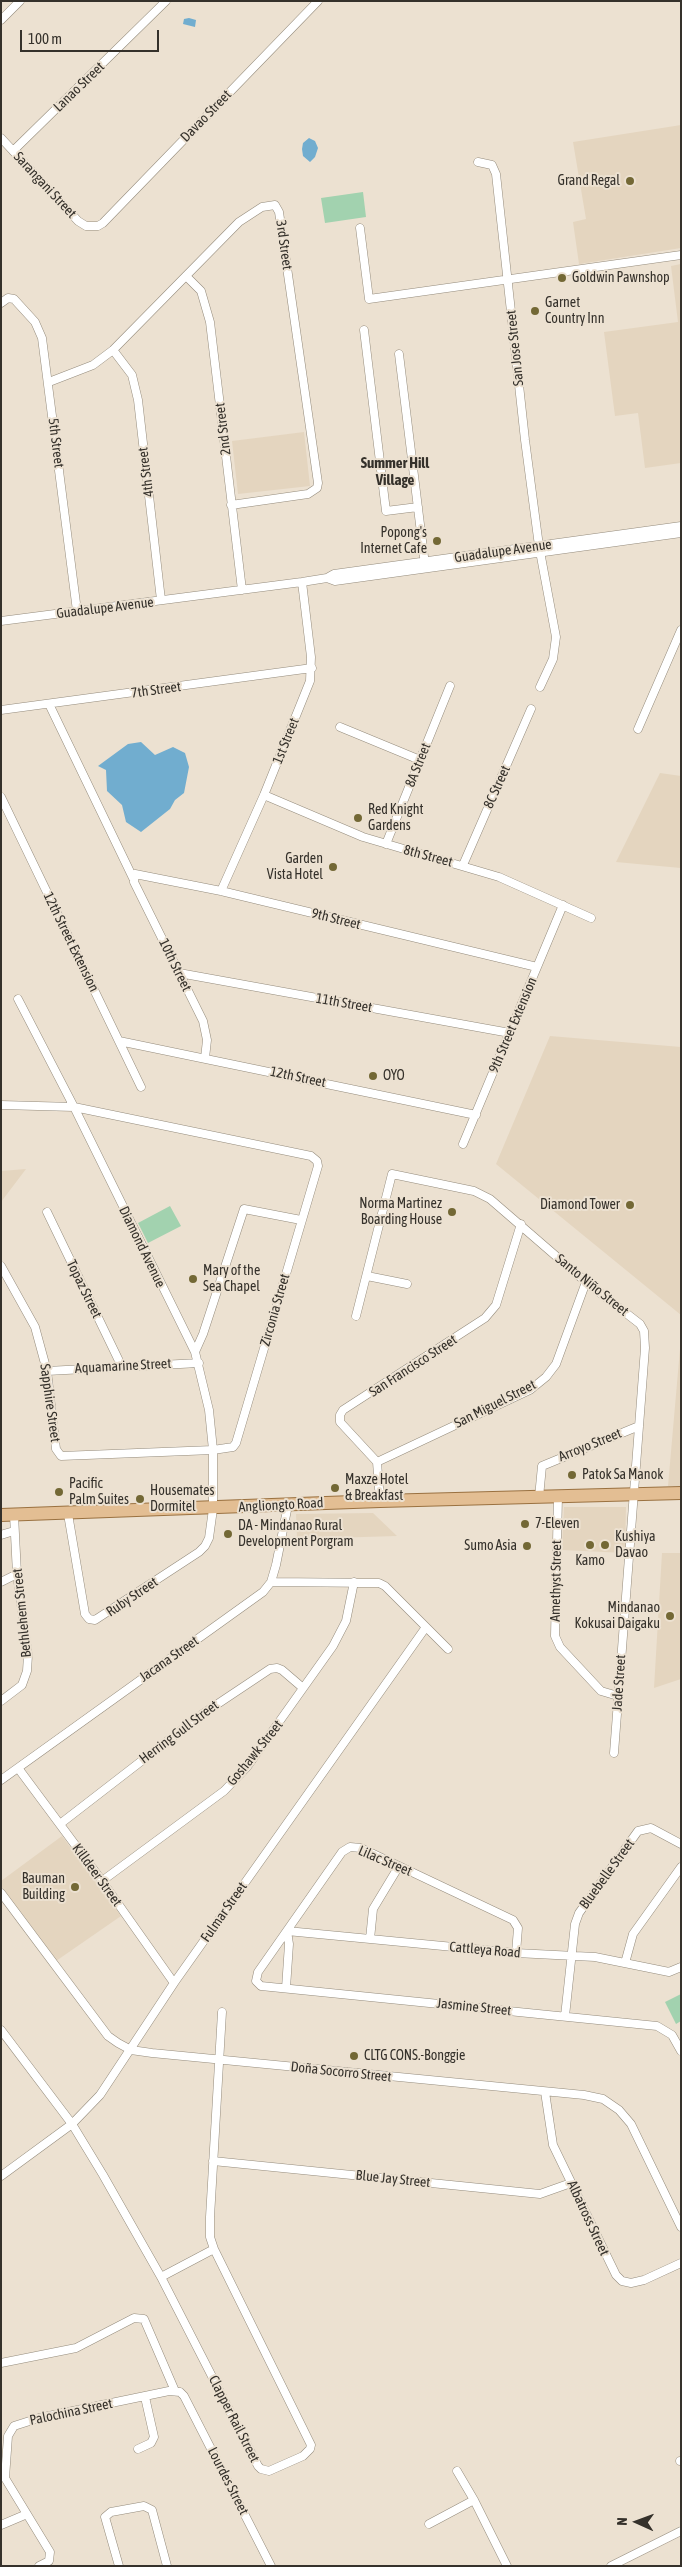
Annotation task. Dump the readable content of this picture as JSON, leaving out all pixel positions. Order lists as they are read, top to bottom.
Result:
{
  "streets": {
    "main road": ["Angliongto Road"],
    "street": [
      "Lanao Street",
      "Davao Street",
      "Sarangani Street",
      "3rd Street",
      "San Jose Street",
      "2nd Street",
      "5th Street",
      "4th Street",
      "Guadalupe Avenue",
      "7th Street",
      "1st Street",
      "8A Street",
      "8C Street",
      "8th Street",
      "9th Street",
      "12th Street Extension",
      "10th Street",
      "11th Street",
      "9th Street Extension",
      "12th Street",
      "Diamond Avenue",
      "Santo Niño Street",
      "Topaz Street",
      "Zirconia Street",
      "Aquamarine Street",
      "San Francisco Street",
      "Sapphire Street",
      "San Miguel Street",
      "Arroyo Street",
      "Amethyst Street",
      "Ruby Street",
      "Bethlehem Street",
      "Jacana Street",
      "Jade Street",
      "Herring Gull Street",
      "Goshawk Street",
      "Lilac Street",
      "Bluebelle Street",
      "Killdeer Street",
      "Fulmar Street",
      "Cattleya Road",
      "Jasmine Street",
      "Doña Socorro Street",
      "Blue Jay Street",
      "Albatross Street",
      "Palochina Street",
      "Clapper Rail Street",
      "Lourdes Street"
    ]
  },
  "crossings": [
    ["Lanao Street", "Sarangani Street"],
    ["Davao Street", "Sarangani Street"],
    ["3rd Street", "2nd Street"],
    ["3rd Street", "5th Street"],
    ["3rd Street", "4th Street"],
    ["San Jose Street", "Guadalupe Avenue"],
    ["2nd Street", "Guadalupe Avenue"],
    ["5th Street", "Guadalupe Avenue"],
    ["4th Street", "Guadalupe Avenue"],
    ["Guadalupe Avenue", "1st Street"],
    ["7th Street", "1st Street"],
    ["7th Street", "10th Street"],
    ["1st Street", "8th Street"],
    ["1st Street", "9th Street"],
    ["8A Street", "8th Street"],
    ["8C Street", "8th Street"],
    ["8th Street", "9th Street Extension"],
    ["9th Street", "10th Street"],
    ["9th Street", "9th Street Extension"],
    ["12th Street Extension", "12th Street"],
    ["10th Street", "11th Street"],
    ["10th Street", "12th Street"],
    ["11th Street", "9th Street Extension"],
    ["9th Street Extension", "12th Street"],
    ["Diamond Avenue", "Zirconia Street"],
    ["Diamond Avenue", "Aquamarine Street"],
    ["Diamond Avenue", "Sapphire Street"],
    ["Diamond Avenue", "Angliongto Road"],
    ["Diamond Avenue", "Ruby Street"],
    ["Santo Niño Street", "San Francisco Street"],
    ["Santo Niño Street", "San Miguel Street"],
    ["Santo Niño Street", "Arroyo Street"],
    ["Santo Niño Street", "Angliongto Road"],
    ["Santo Niño Street", "Jade Street"],
    ["Topaz Street", "Aquamarine Street"],
    ["Zirconia Street", "Sapphire Street"],
    ["Aquamarine Street", "Sapphire Street"],
    ["San Francisco Street", "San Miguel Street"],
    ["Arroyo Street", "Angliongto Road"],
    ["Angliongto Road", "Amethyst Street"],
    ["Angliongto Road", "Ruby Street"],
    ["Angliongto Road", "Bethlehem Street"],
    ["Angliongto Road", "Jade Street"],
    ["Amethyst Street", "Jade Street"],
    ["Jacana Street", "Killdeer Street"],
    ["Herring Gull Street", "Goshawk Street"],
    ["Herring Gull Street", "Killdeer Street"],
    ["Goshawk Street", "Killdeer Street"],
    ["Lilac Street", "Cattleya Road"],
    ["Lilac Street", "Jasmine Street"],
    ["Bluebelle Street", "Cattleya Road"],
    ["Bluebelle Street", "Jasmine Street"],
    ["Killdeer Street", "Fulmar Street"],
    ["Fulmar Street", "Doña Socorro Street"],
    ["Fulmar Street", "Clapper Rail Street"],
    ["Doña Socorro Street", "Albatross Street"],
    ["Doña Socorro Street", "Clapper Rail Street"],
    ["Blue Jay Street", "Albatross Street"],
    ["Blue Jay Street", "Clapper Rail Street"],
    ["Palochina Street", "Lourdes Street"]
  ],
  "districts": ["Summer Hill Village"],
  "places": [
    "Grand Regal",
    "Goldwin Pawnshop",
    "Garnet Country Inn",
    "Popong's Internet Cafe",
    "Red Knight Gardens",
    "Garden Vista Hotel",
    "OYO",
    "Diamond Tower",
    "Norma Martinez Boarding House",
    "Mary of the Sea Chapel",
    "Patok Sa Manok",
    "Maxze Hotel & Breakfast",
    "Pacific Palm Suites",
    "Housemates Dormitel",
    "7-Eleven",
    "DA - Mindanao Rural Development Porgram",
    "Kamo",
    "Kushiya Davao",
    "Sumo Asia",
    "Mindanao Kokusai Daigaku",
    "Bauman Building",
    "CLTG CONS.-Bonggie"
  ],
  "scale_bar": "100 m",
  "north": "left"
}
